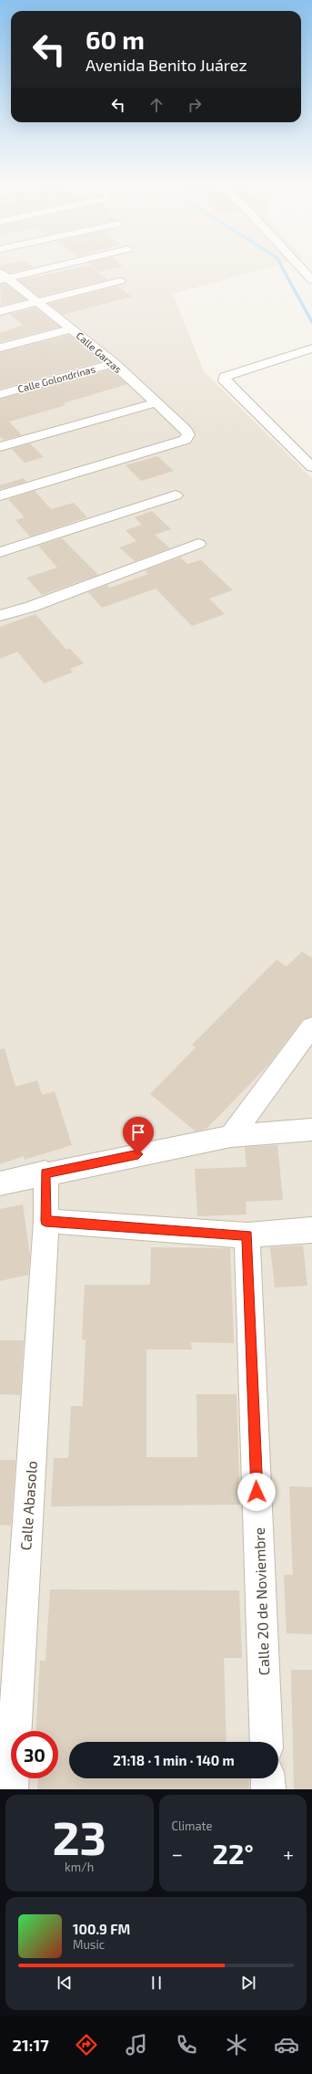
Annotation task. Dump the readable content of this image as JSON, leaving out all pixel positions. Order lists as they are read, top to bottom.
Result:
{
  "streets": {
    "street": [
      "Calle Garzas",
      "Calle Golondrinas",
      "Calle Abasolo",
      "Calle 20 de Noviembre"
    ]
  },
  "crossings": [
    ["Calle Garzas", "Calle Golondrinas"]
  ],
  "page": {
    "turn": ["60 m", "Avenida Benito Juárez"],
    "limit": "30",
    "trip": "21:18 · 1 min · 140 m",
    "tile": [
      ["23", "km/h"],
      "Climate"
    ],
    "heat": ["−", "22°", "+"],
    "song": ["100.9 FM", "Music"],
    "tabs": "21:17"
  }
}
